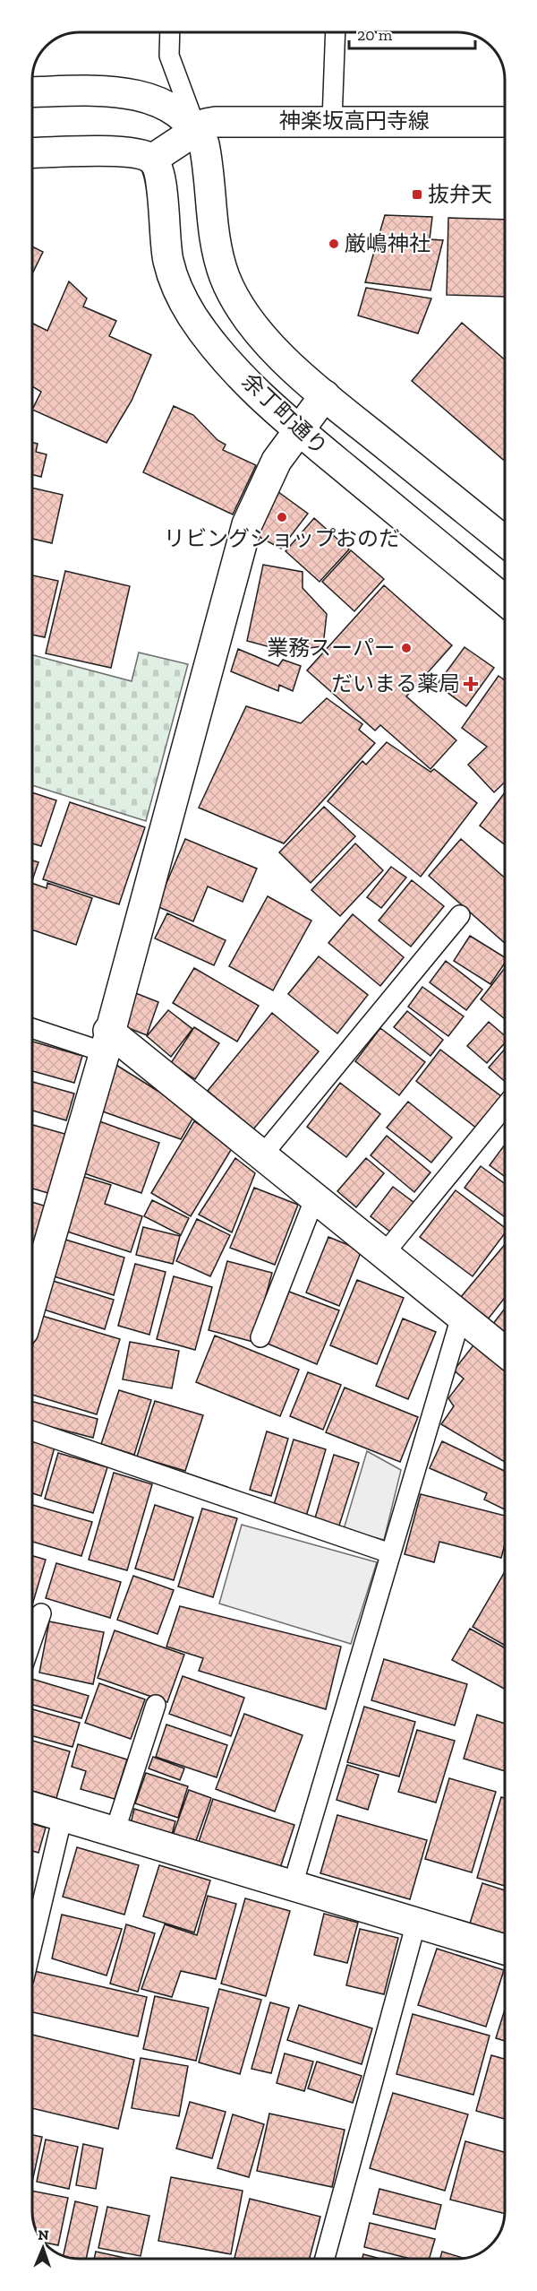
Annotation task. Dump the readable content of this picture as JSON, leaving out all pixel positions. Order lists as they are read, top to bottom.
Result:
{
  "streets": {
    "street": ["神楽坂高円寺線", "余丁町通り"]
  },
  "crossings": [
    ["神楽坂高円寺線", "余丁町通り"]
  ],
  "places": {
    "transit": ["抜弁天"],
    "other": ["厳嶋神社", "リビングショップおのだ", "業務スーパー"],
    "health": ["だいまる薬局"]
  },
  "scale_bar": "20 m",
  "north": "top"
}
